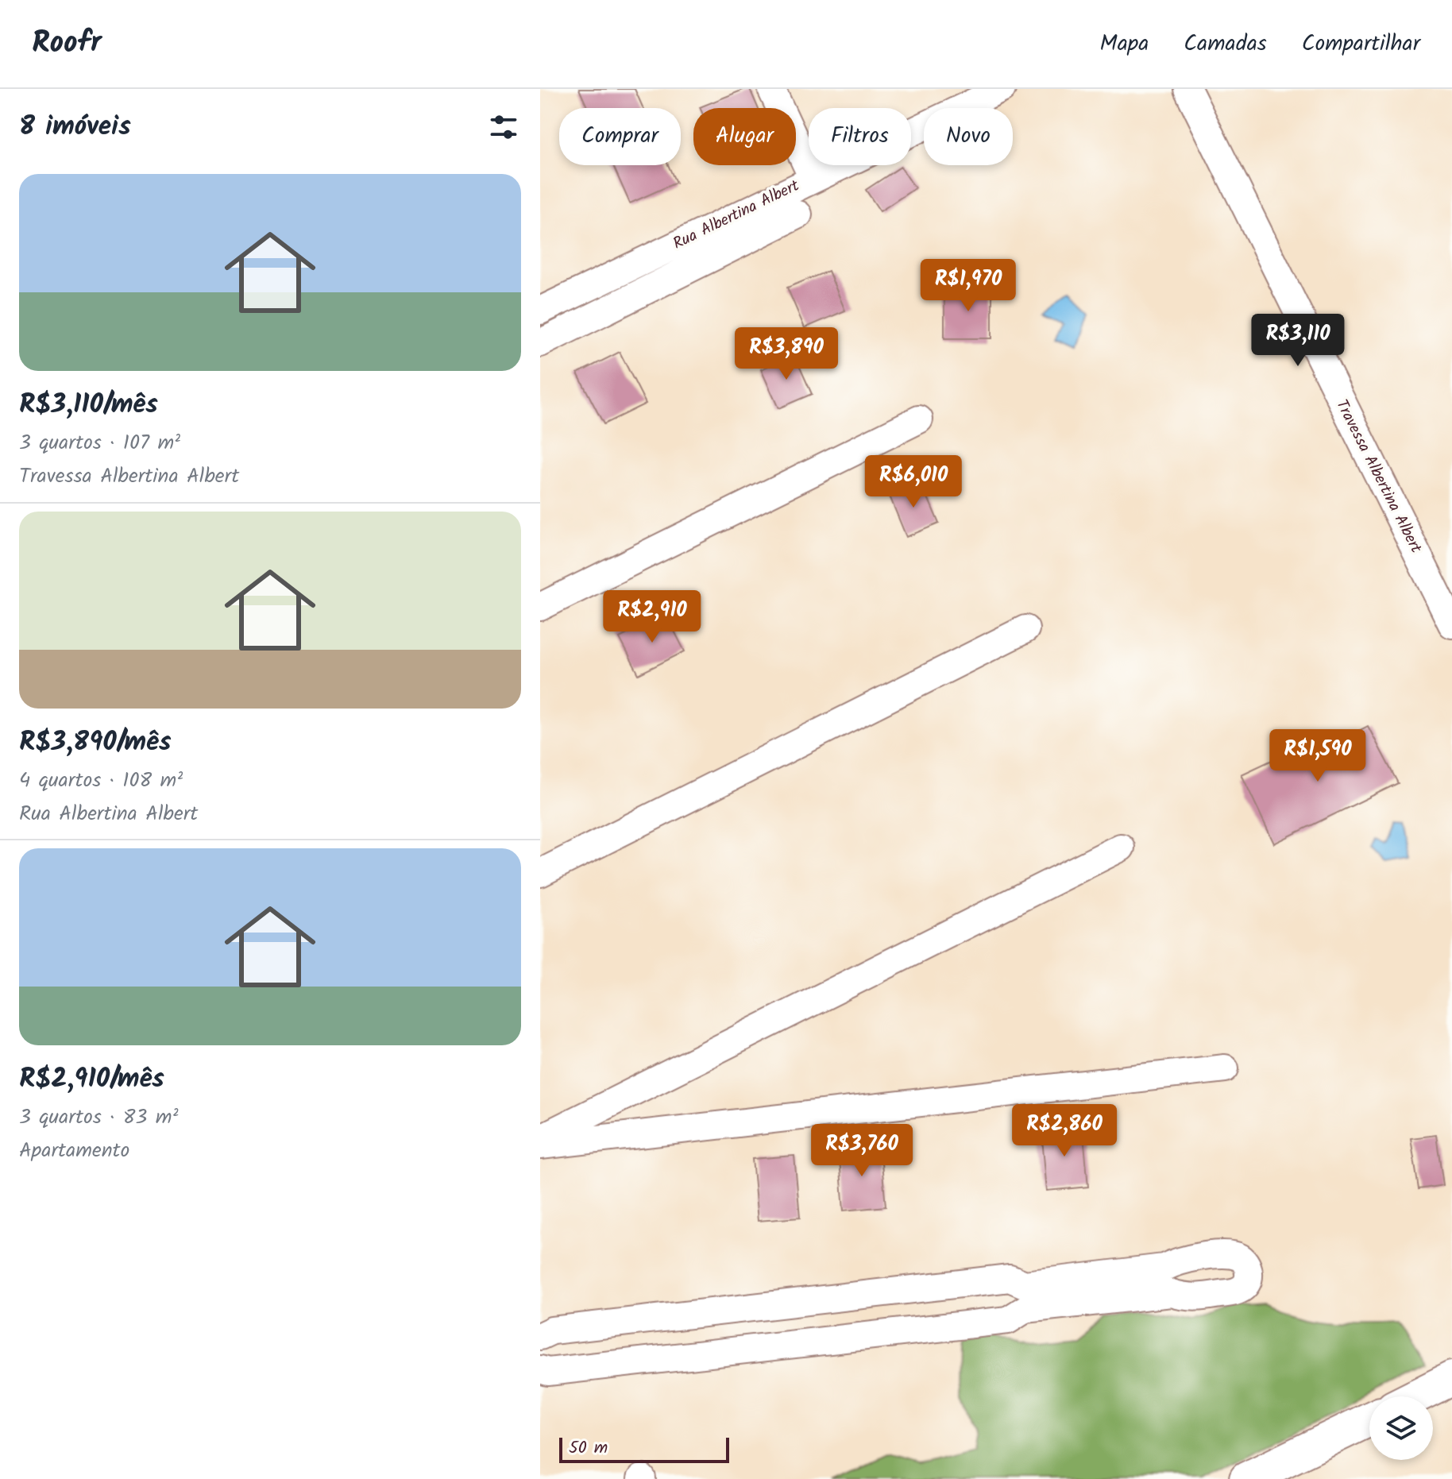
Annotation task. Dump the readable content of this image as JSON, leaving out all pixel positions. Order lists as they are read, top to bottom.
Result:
{
  "streets": {
    "street": ["Rua Albertina Albert", "Travessa Albertina Albert"]
  },
  "scale_bar": "50 m",
  "page": {
    "header": "Roofr",
    "nav": ["Mapa", "Camadas", "Compartilhar"],
    "heading": "8 imóveis",
    "chip": [
      "Comprar",
      "Alugar",
      "Filtros",
      "Novo"
    ],
    "list": [
      {
        "name": "R$3,110/mês",
        "note": "3 quartos · 107 m² · Travessa Albertina Albert"
      },
      {
        "name": "R$3,890/mês",
        "note": "4 quartos · 108 m² · Rua Albertina Albert"
      },
      {
        "name": "R$2,910/mês",
        "note": "3 quartos · 83 m² · Apartamento"
      }
    ],
    "price": [
      "R$1,970",
      "R$3,110",
      "R$3,890",
      "R$6,010",
      "R$2,910",
      "R$1,590",
      "R$2,860",
      "R$3,760"
    ],
    "scale": "50 m"
  }
}
